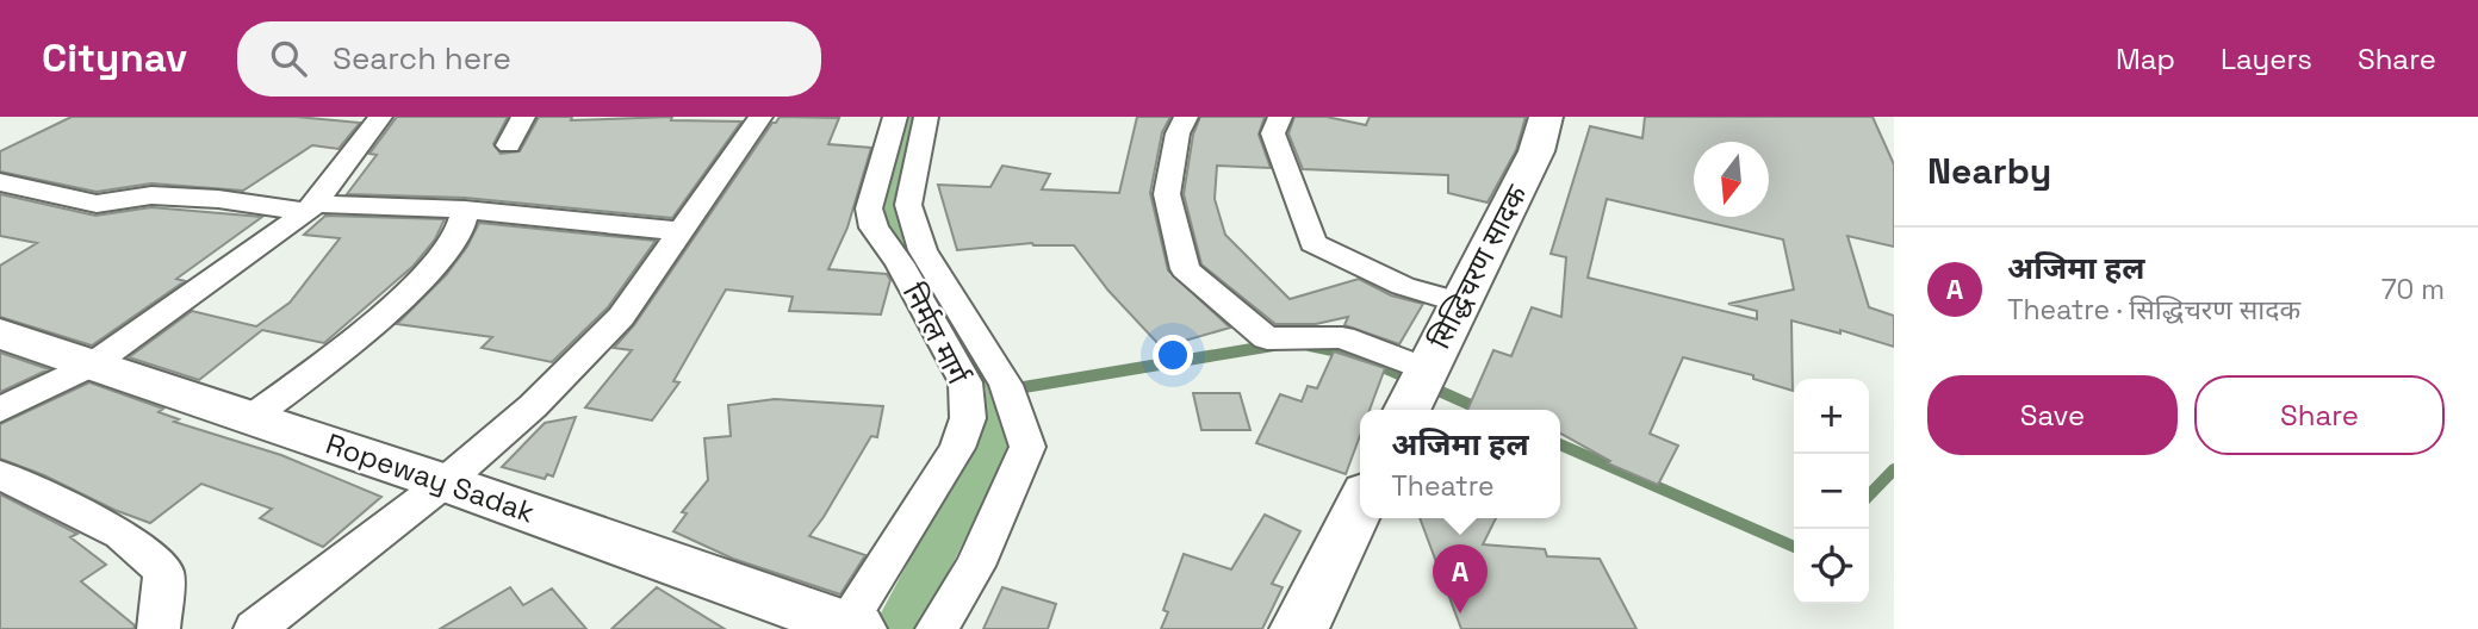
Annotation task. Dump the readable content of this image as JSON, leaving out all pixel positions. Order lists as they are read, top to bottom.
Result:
{
  "streets": {
    "main road": ["सिद्धिचरण सादक", "Ropeway Sadak"],
    "street": ["निर्मल मार्ग"]
  },
  "crossings": [
    ["निर्मल मार्ग", "Ropeway Sadak"]
  ],
  "north": "bottom",
  "page": {
    "header": "Citynav",
    "search": "Search here",
    "nav": ["Map", "Layers", "Share"],
    "heading": "Nearby",
    "list": [
      {
        "mark": "A",
        "name": "अजिमा हल",
        "note": "Theatre · सिद्धिचरण सादक",
        "value": "70 m"
      }
    ],
    "buttons": ["Save", "Share"],
    "map_buttons": ["+", "−"],
    "popup": ["अजिमा हल", "Theatre"],
    "pins": "A"
  }
}
